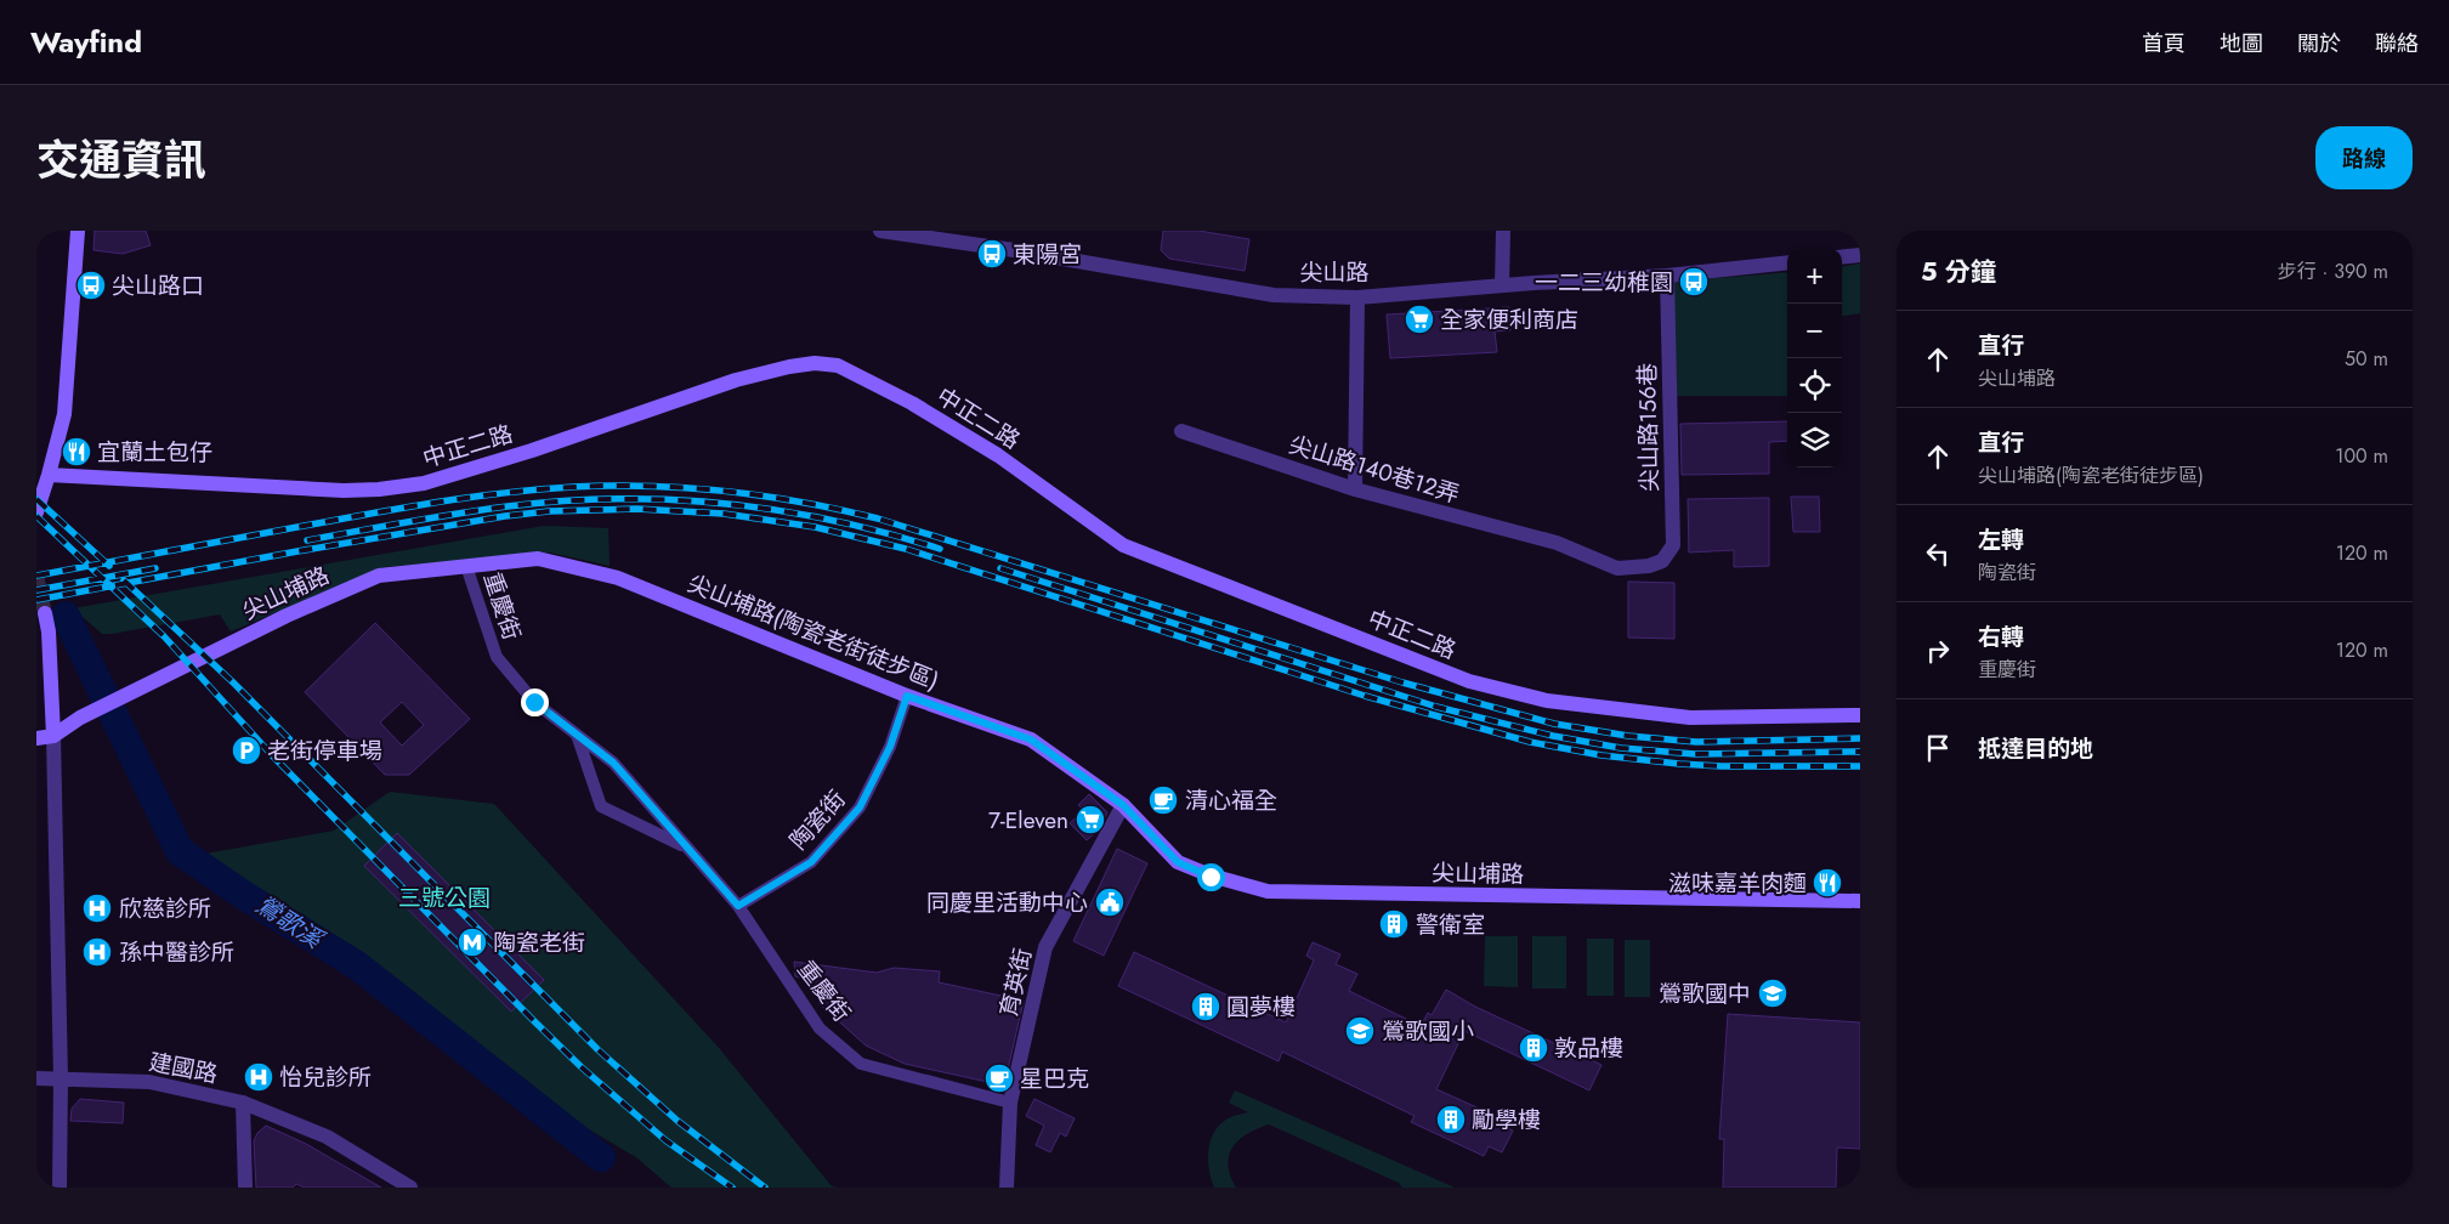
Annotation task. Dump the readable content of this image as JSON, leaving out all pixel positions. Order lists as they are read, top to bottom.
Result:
{
  "streets": {
    "main road": ["中正二路", "尖山埔路", "尖山埔路(陶瓷老街徒步區)"],
    "street": [
      "尖山路",
      "尖山路156巷",
      "尖山路140巷12弄",
      "重慶街",
      "陶瓷街",
      "育英街",
      "建國路"
    ]
  },
  "crossings": [
    ["尖山路", "尖山路156巷"],
    ["尖山路156巷", "尖山路140巷12弄"],
    ["尖山埔路", "重慶街"],
    ["尖山埔路", "尖山埔路(陶瓷老街徒步區)"],
    ["尖山埔路", "育英街"],
    ["重慶街", "尖山埔路(陶瓷老街徒步區)"],
    ["重慶街", "陶瓷街"],
    ["重慶街", "育英街"],
    ["尖山埔路(陶瓷老街徒步區)", "陶瓷街"],
    ["尖山埔路(陶瓷老街徒步區)", "育英街"]
  ],
  "water": ["鶯歌溪"],
  "parks": ["三號公園"],
  "places": {
    "bus stop": ["東陽宮", "一二三幼稚園", "尖山路口"],
    "supermarket": ["全家便利商店", "7-Eleven"],
    "restaurant": ["宜蘭土包仔", "滋味嘉羊肉麵"],
    "parking": ["老街停車場"],
    "cafe": ["清心福全", "星巴克"],
    "public building": ["同慶里活動中心"],
    "hospital": ["欣慈診所", "孫中醫診所", "怡兒診所"],
    "building": [
      "警衛室",
      "圓夢樓",
      "敦品樓",
      "勵學樓"
    ],
    "metro station": ["陶瓷老街"],
    "school or university": ["鶯歌國中", "鶯歌國小"]
  },
  "page": {
    "header": "Wayfind",
    "nav": [
      "首頁",
      "地圖",
      "關於",
      "聯絡"
    ],
    "title": "交通資訊",
    "buttons": "路線",
    "heading": ["5 分鐘", "步行 · 390 m"],
    "map_buttons": ["+", "−"],
    "list": [
      ["直行", "尖山埔路", "50 m"],
      ["直行", "尖山埔路(陶瓷老街徒步區)", "100 m"],
      ["左轉", "陶瓷街", "120 m"],
      ["右轉", "重慶街", "120 m"],
      "抵達目的地"
    ]
  }
}
